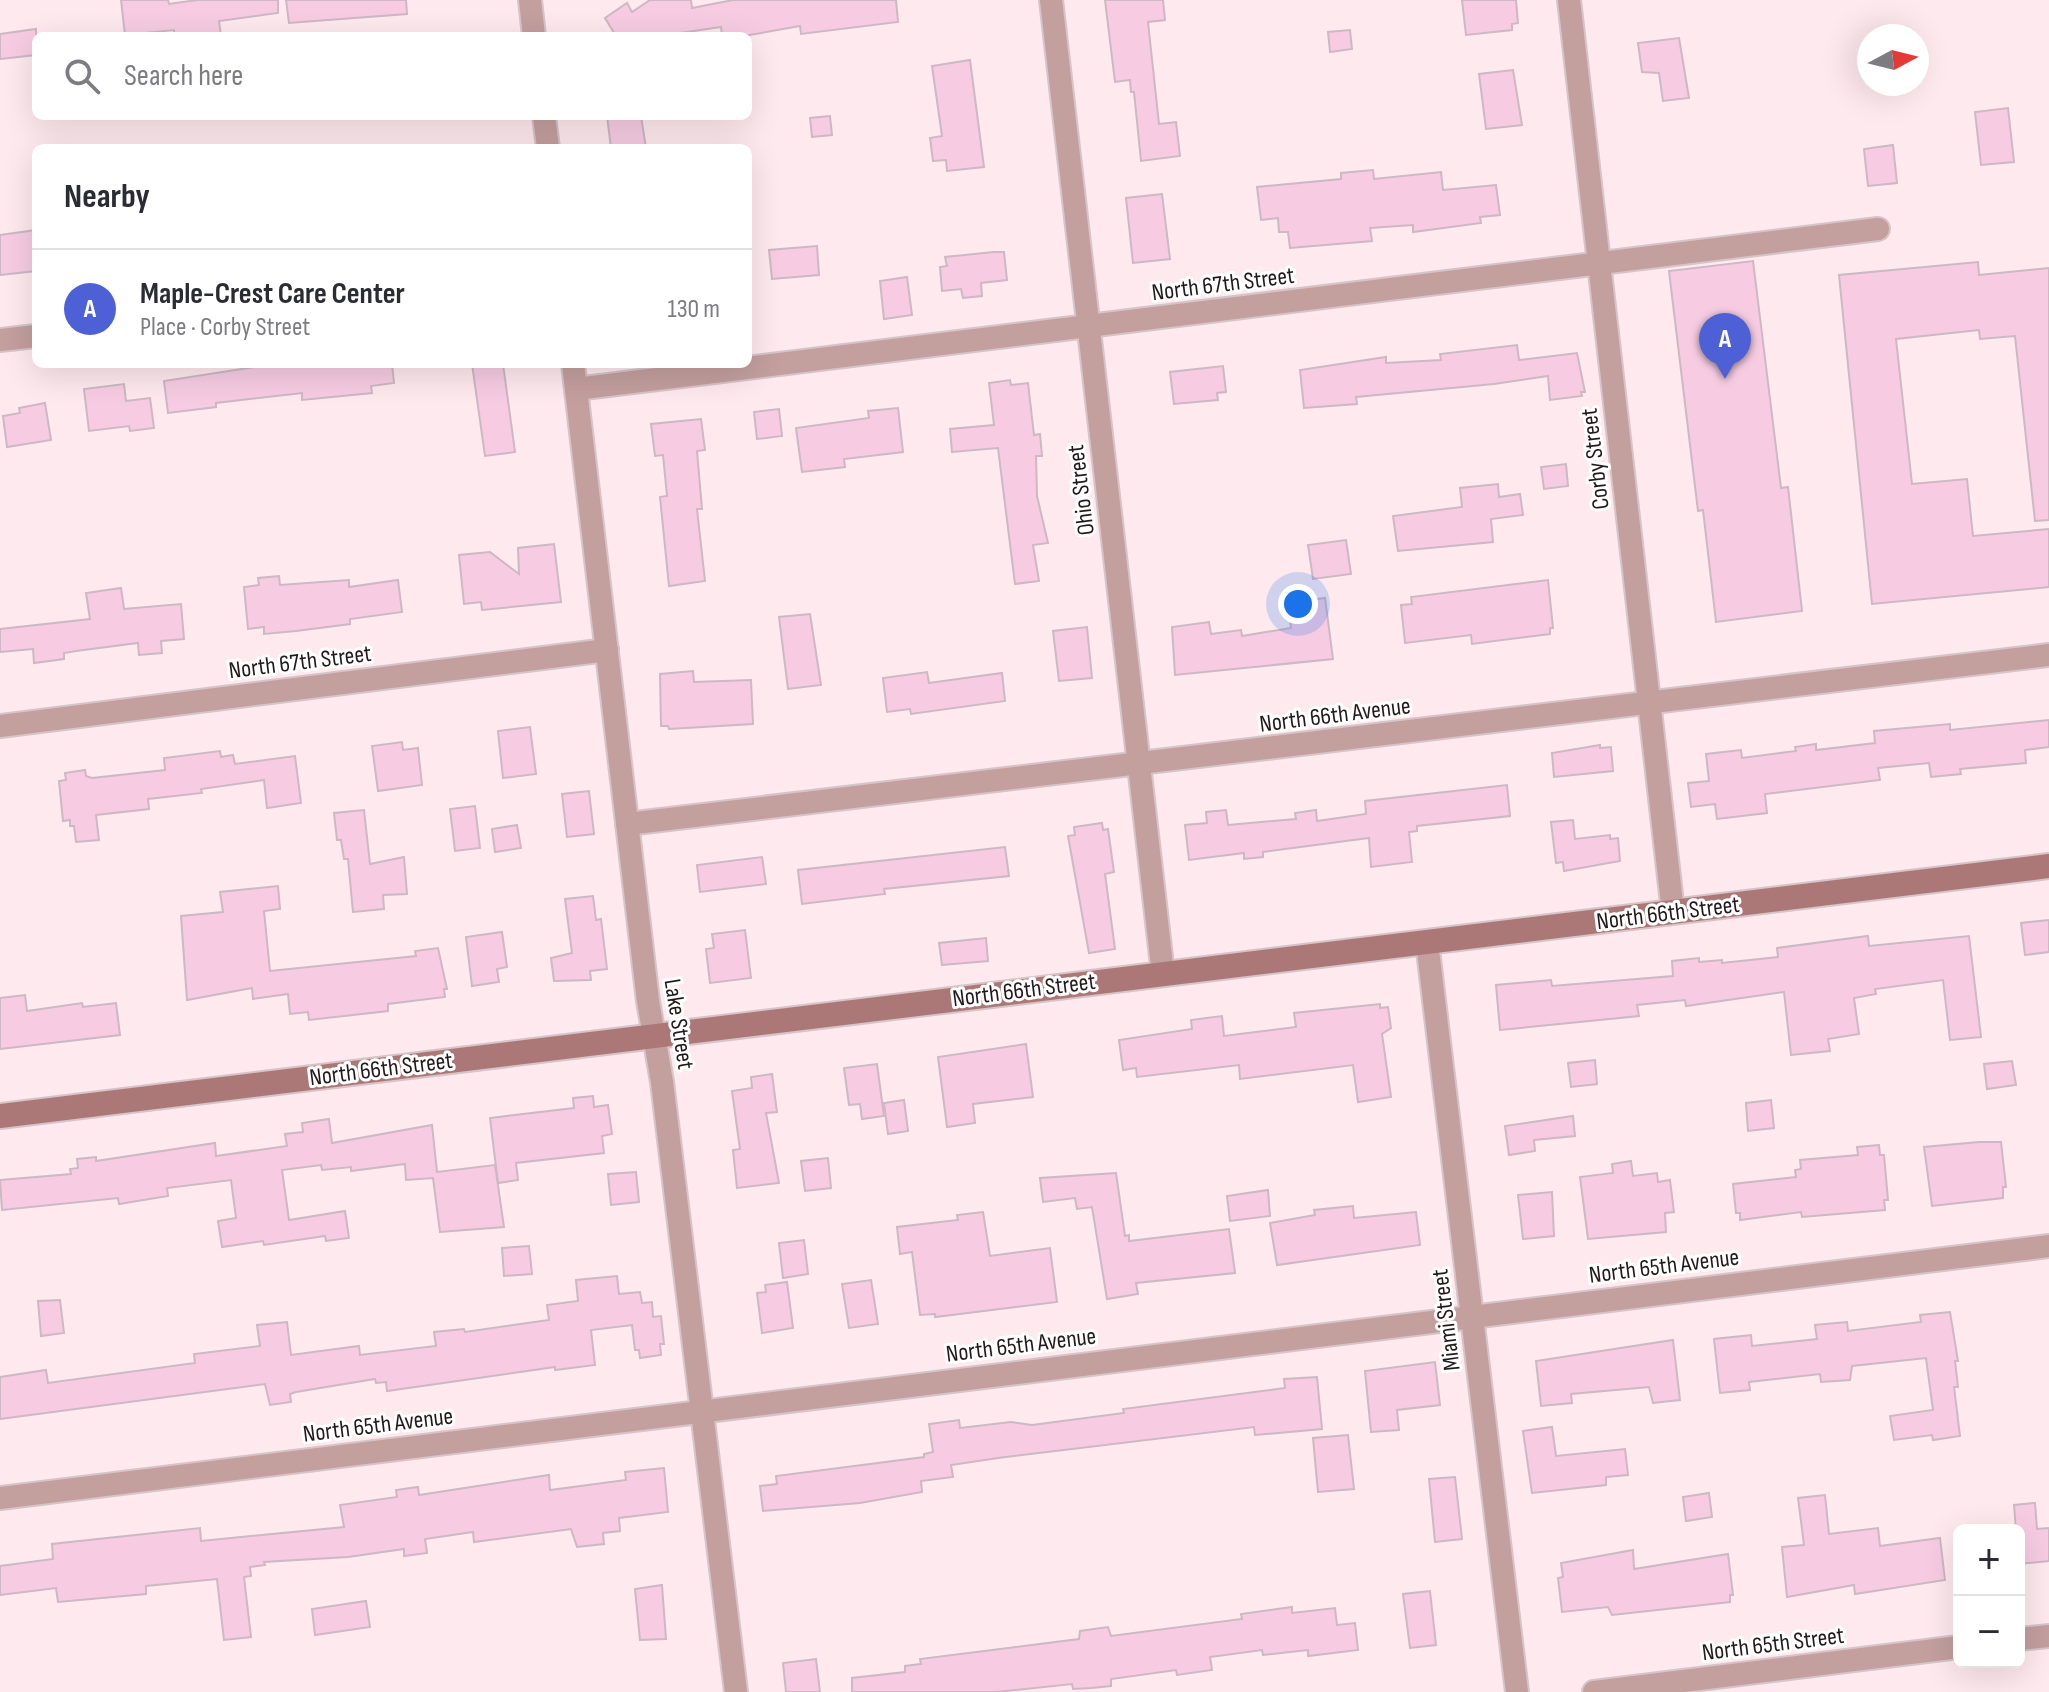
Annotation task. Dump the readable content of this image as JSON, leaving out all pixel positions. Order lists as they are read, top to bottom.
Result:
{
  "streets": {
    "street": [
      "North 67th Street",
      "Corby Street",
      "Ohio Street",
      "North 66th Avenue",
      "North 66th Street",
      "Lake Street",
      "North 65th Avenue",
      "Miami Street",
      "North 65th Street"
    ]
  },
  "crossings": [
    ["North 67th Street", "Corby Street"],
    ["North 67th Street", "Ohio Street"],
    ["North 67th Street", "Lake Street"],
    ["Corby Street", "North 66th Avenue"],
    ["Corby Street", "North 66th Street"],
    ["Ohio Street", "North 66th Avenue"],
    ["Ohio Street", "North 66th Street"],
    ["North 66th Avenue", "Lake Street"],
    ["North 66th Street", "Lake Street"],
    ["North 66th Street", "Miami Street"],
    ["Lake Street", "North 65th Avenue"],
    ["North 65th Avenue", "Miami Street"]
  ],
  "north": "right",
  "page": {
    "search": "Search here",
    "heading": "Nearby",
    "list": [
      {
        "mark": "A",
        "name": "Maple-Crest Care Center",
        "note": "Place · Corby Street",
        "value": "130 m"
      }
    ],
    "pins": "A",
    "map_buttons": ["+", "−"]
  }
}
